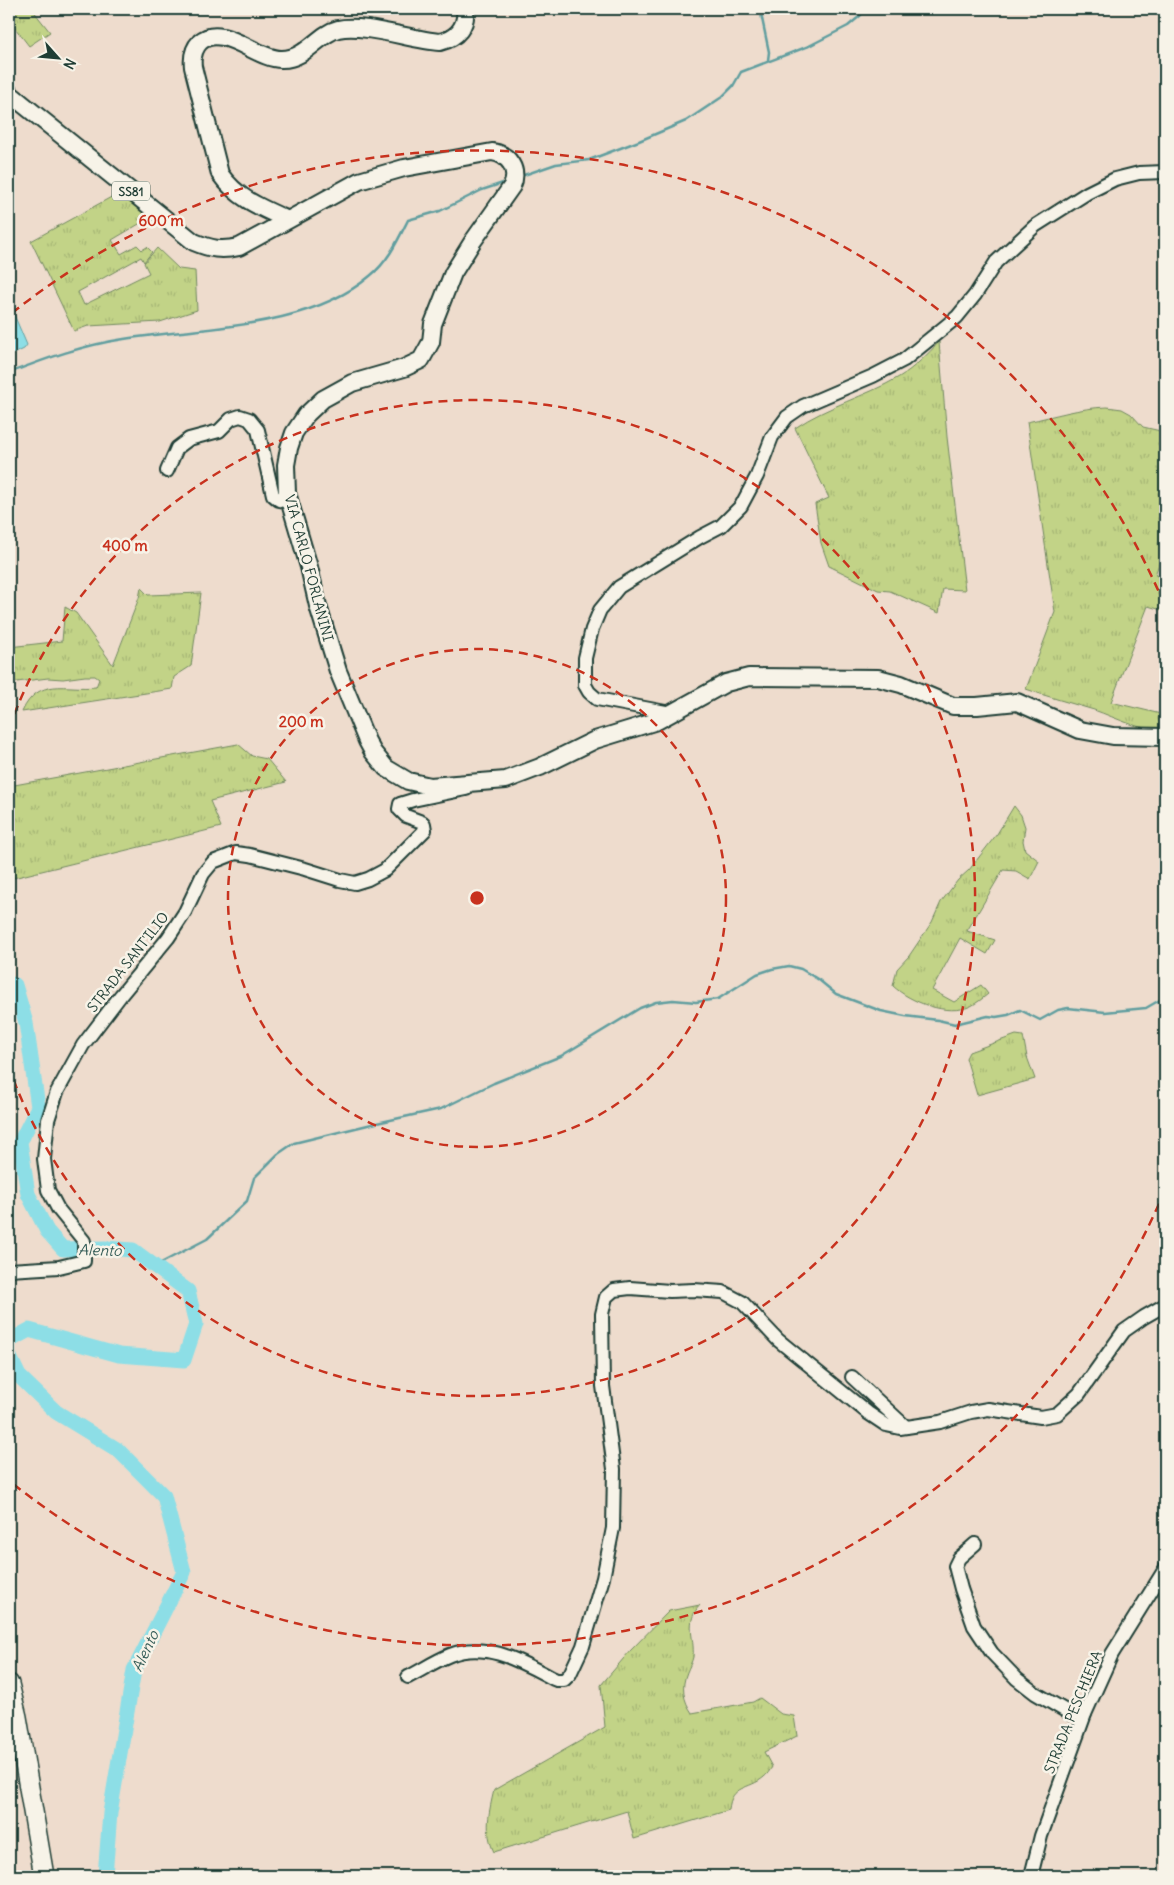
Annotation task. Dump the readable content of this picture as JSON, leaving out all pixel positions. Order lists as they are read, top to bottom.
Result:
{
  "streets": {
    "main road": ["SS81", "VIA CARLO FORLANINI"],
    "street": ["STRADA SANT'ILIO", "STRADA PESCHIERA"]
  },
  "crossings": [
    ["VIA CARLO FORLANINI", "STRADA SANT'ILIO"]
  ],
  "water": ["Alento"],
  "north": "bottom right",
  "rings": ["600 m", "400 m", "200 m"]
}
